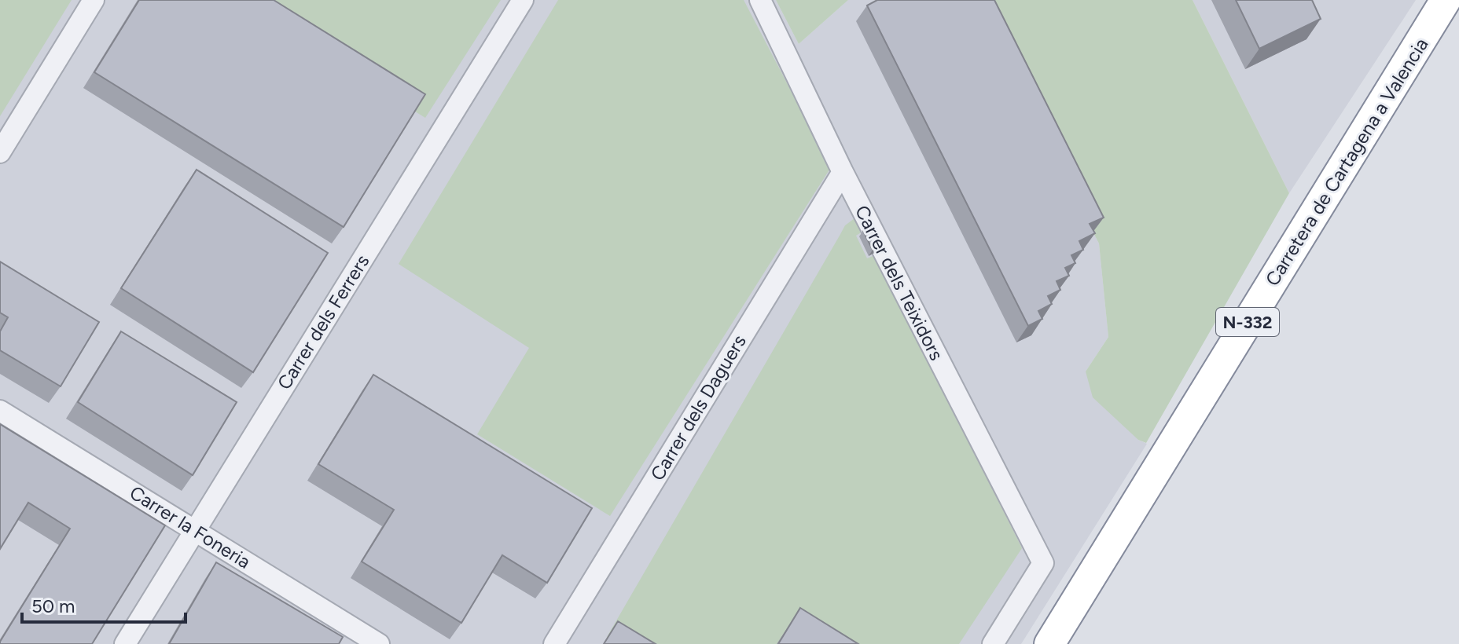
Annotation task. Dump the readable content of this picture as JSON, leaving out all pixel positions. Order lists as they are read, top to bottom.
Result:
{
  "streets": {
    "highway": ["Carretera de Cartagena a Valencia", "N-332"],
    "street": [
      "Carrer dels Teixidors",
      "Carrer dels Ferrers",
      "Carrer dels Daguers",
      "Carrer la Foneria"
    ]
  },
  "crossings": [
    ["Carrer dels Teixidors", "Carrer dels Daguers"],
    ["Carrer dels Ferrers", "Carrer la Foneria"]
  ],
  "scale_bar": "50 m"
}
